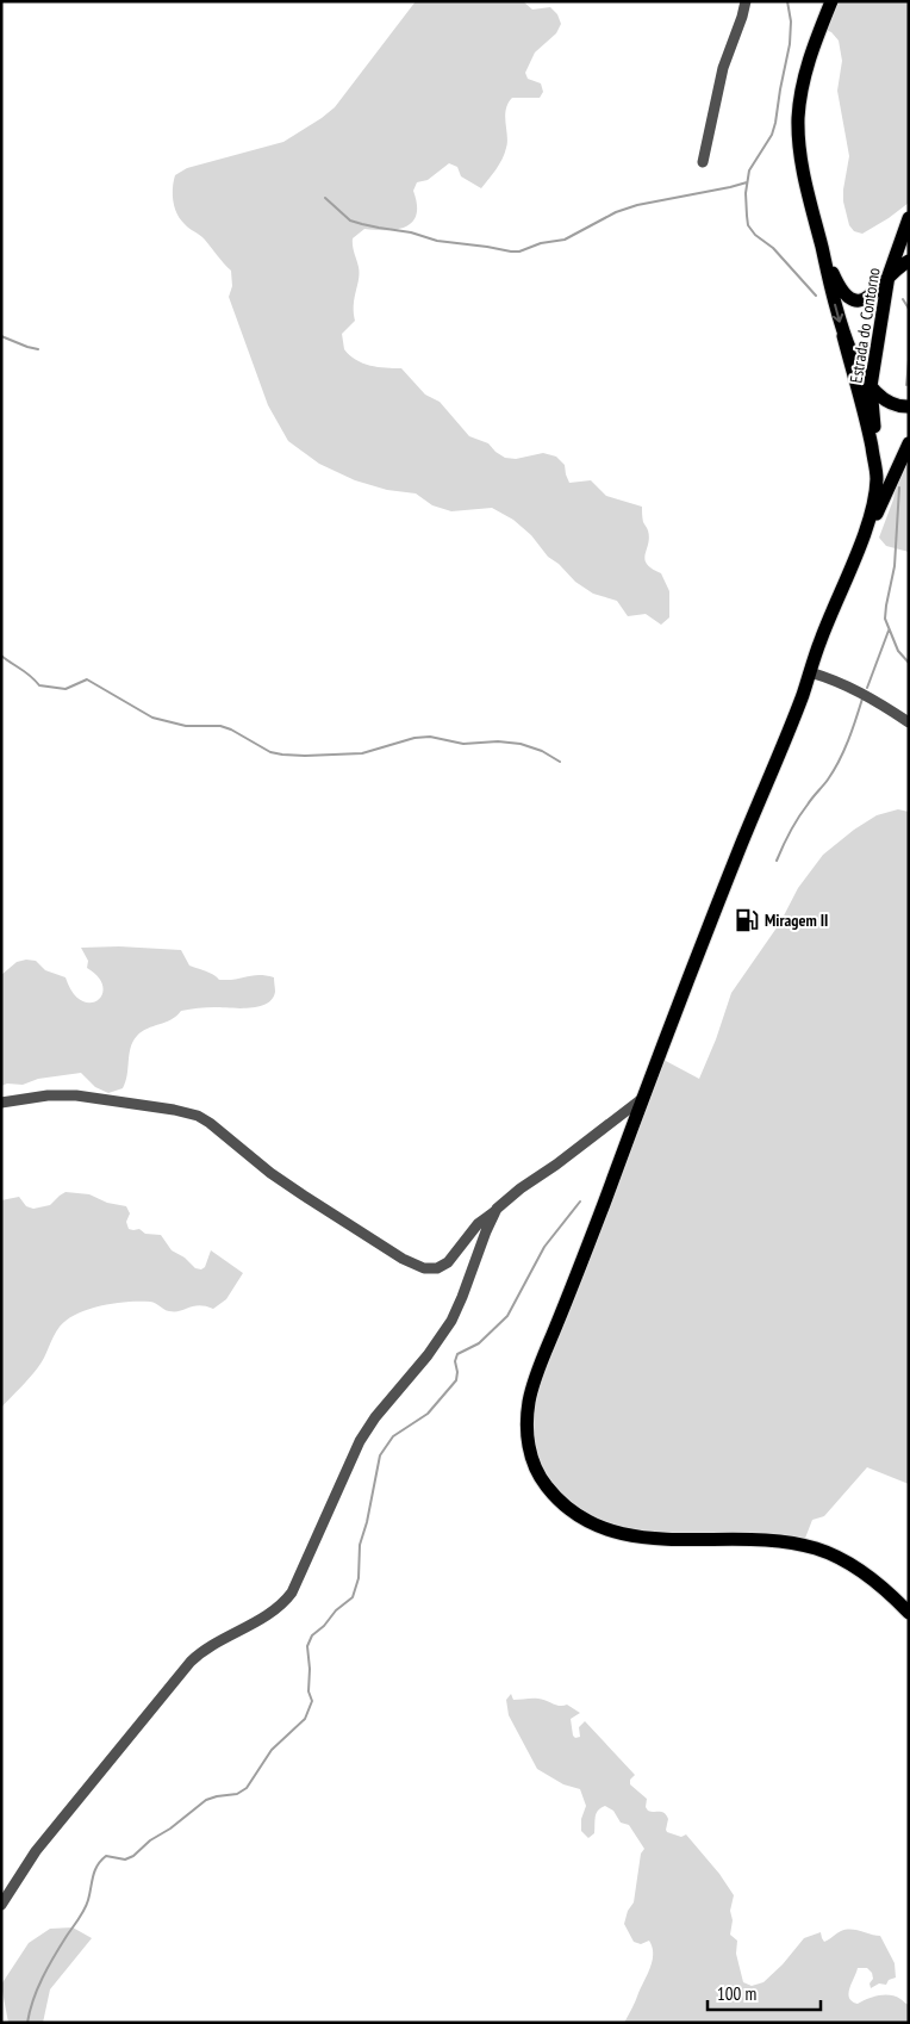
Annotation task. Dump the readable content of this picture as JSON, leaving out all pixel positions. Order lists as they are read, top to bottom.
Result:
{
  "streets": {
    "main road": ["Estrada do Contorno"]
  },
  "places": {
    "fuel station": ["Miragem II"]
  },
  "scale_bar": "100 m"
}
